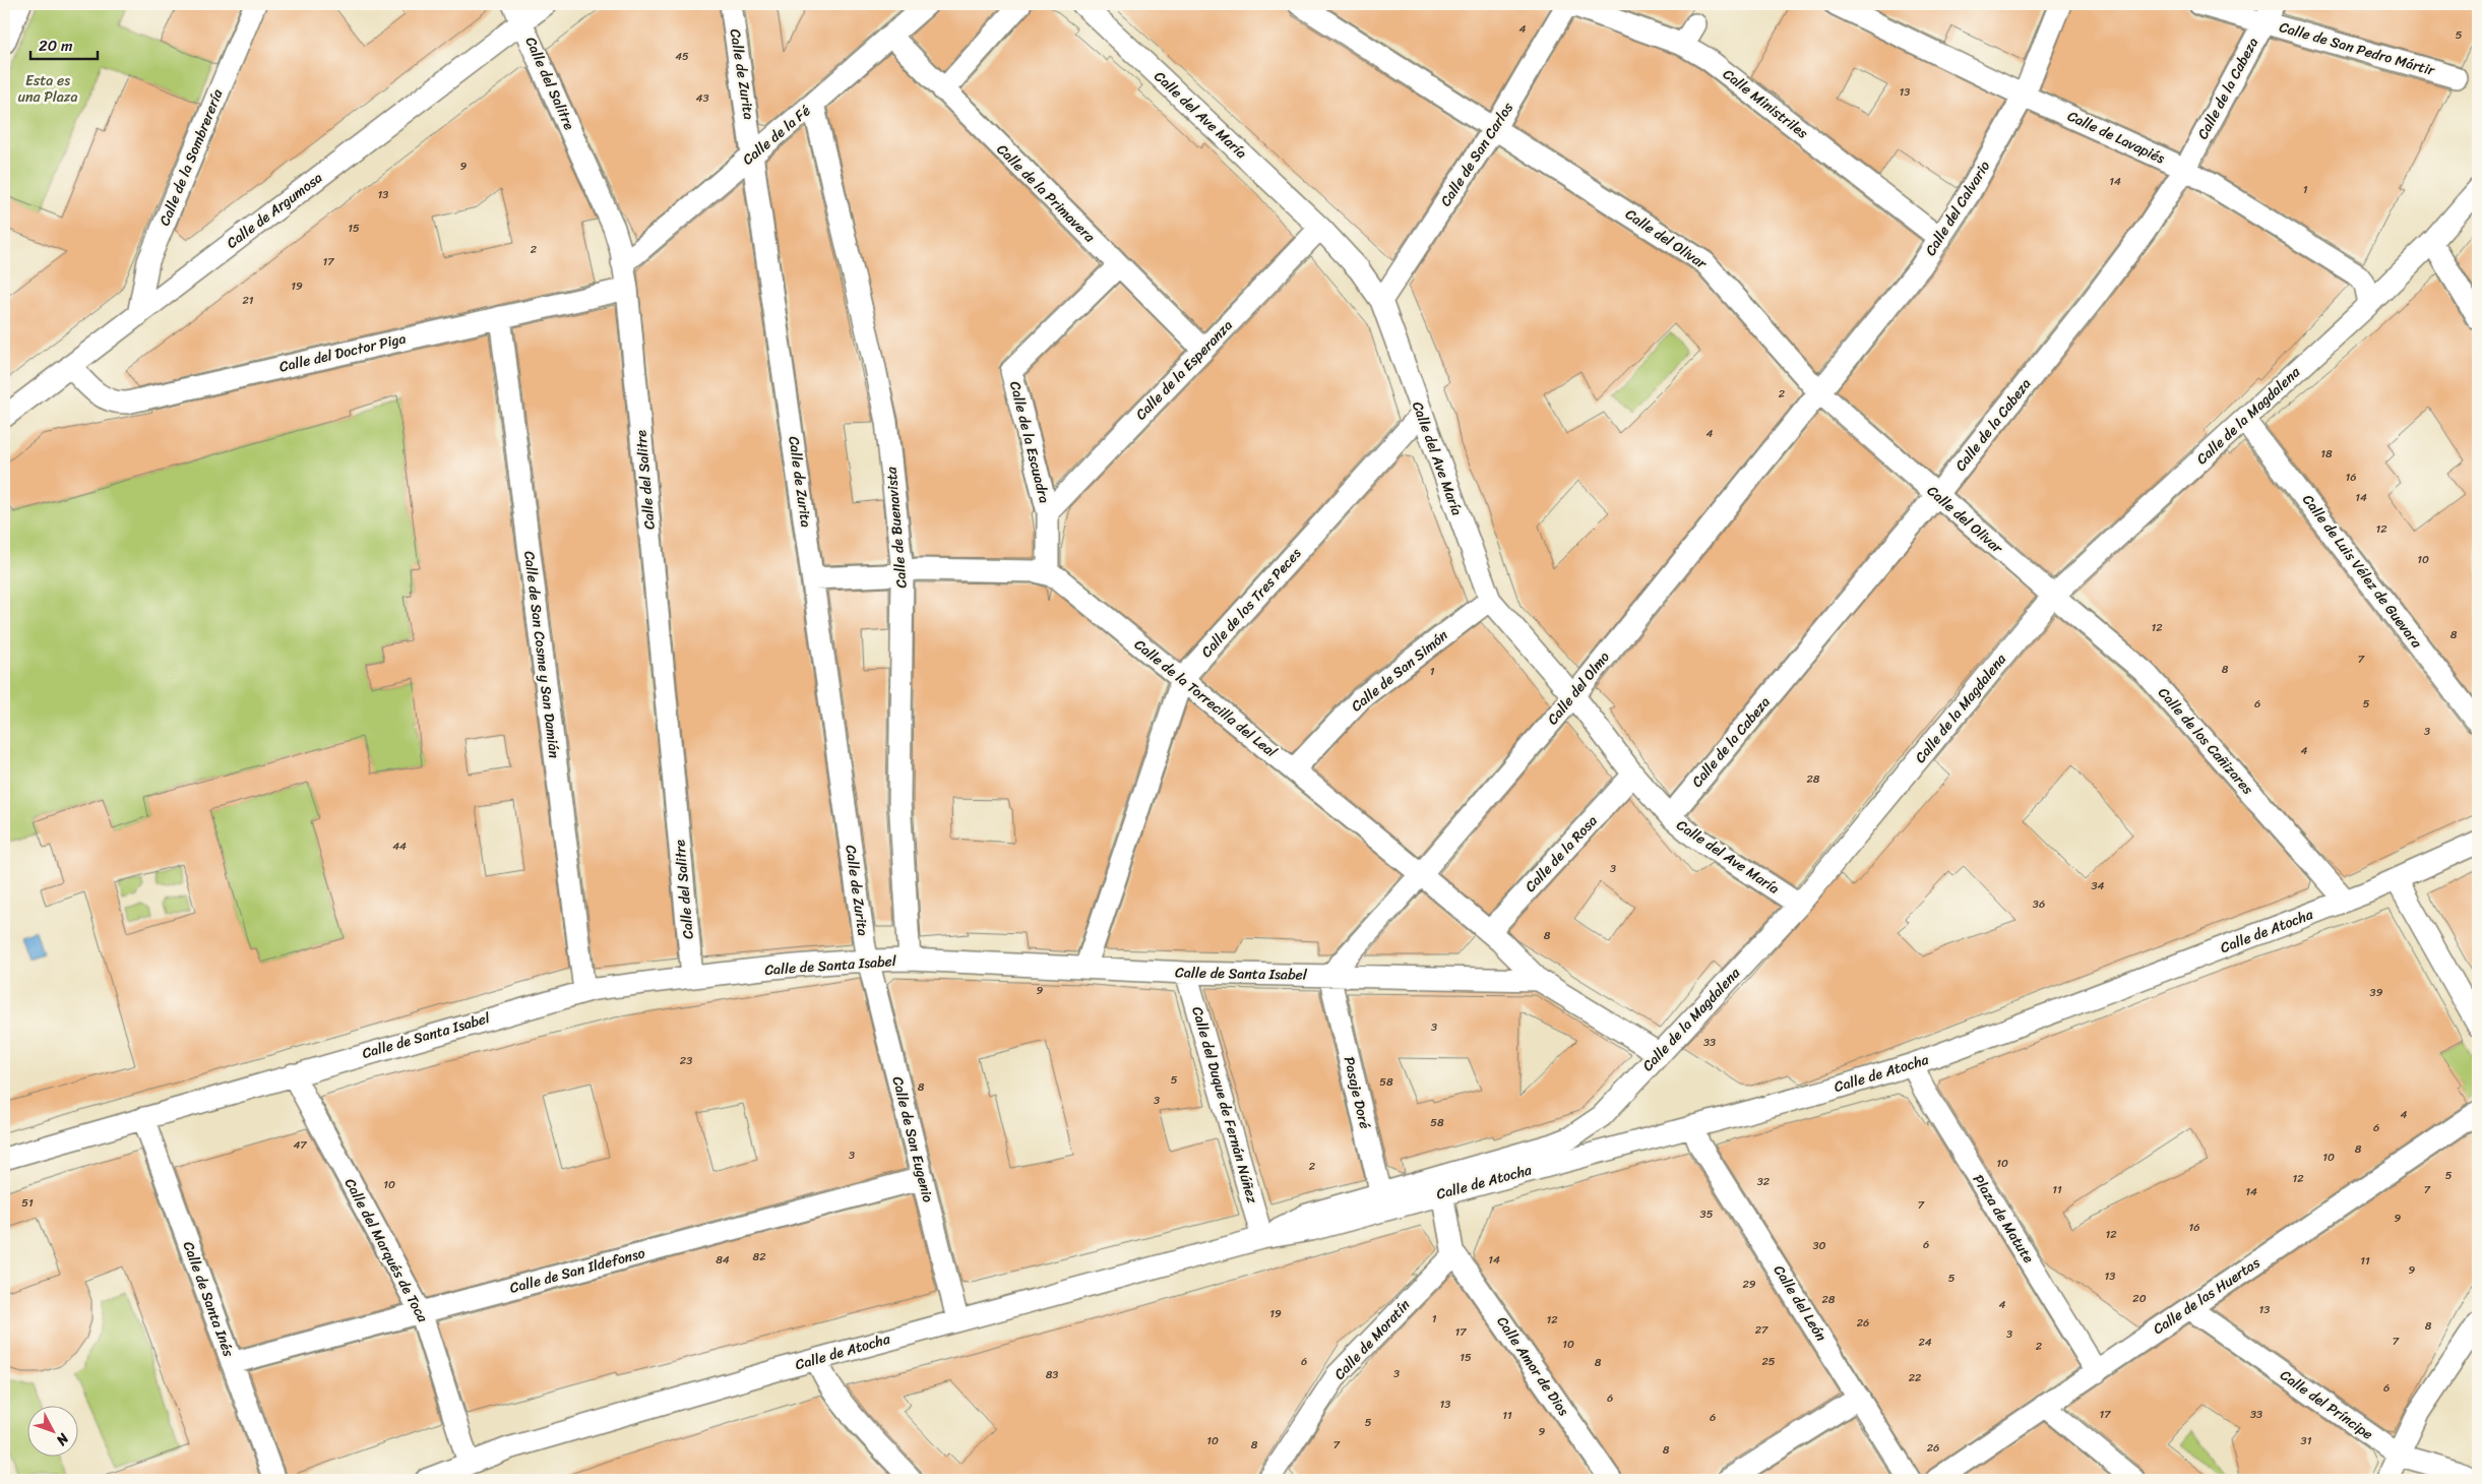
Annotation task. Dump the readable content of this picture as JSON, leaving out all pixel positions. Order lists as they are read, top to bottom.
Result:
{
  "streets": {
    "street": [
      "Calle de San Pedro Mártir",
      "Calle de Zurita",
      "Calle del Salitre",
      "Calle de la Cabeza",
      "Calle Ministriles",
      "Calle del Ave María",
      "Calle de la Fé",
      "Calle de Lavapiés",
      "Calle de San Carlos",
      "Calle de la Sombrerería",
      "Calle de la Primavera",
      "Calle del Calvario",
      "Calle de Argumosa",
      "Calle del Olivar",
      "Calle del Doctor Piga",
      "Calle de la Esperanza",
      "Calle de la Magdalena",
      "Calle de la Escuadra",
      "Calle de Buenavista",
      "Calle de Luis Vélez de Guevara",
      "Calle de los Tres Peces",
      "Calle de San Cosme y San Damián",
      "Calle de San Simón",
      "Calle del Olmo",
      "Calle de la Torrecilla del Leal",
      "Calle de los Cañizares",
      "Calle de la Rosa",
      "Calle de Atocha",
      "Calle de Santa Isabel",
      "Pasaje Doré",
      "Calle del Duque de Fernán Núñez",
      "Calle de San Eugenio",
      "Plaza de Matute",
      "Calle del Marqués de Toca",
      "Calle de San Ildefonso",
      "Calle de las Huertas",
      "Calle de Santa Inés",
      "Calle del León",
      "Calle de Moratín",
      "Calle Amor de Dios",
      "Calle del Príncipe"
    ]
  },
  "crossings": [
    ["Calle de San Pedro Mártir", "Calle de la Cabeza"],
    ["Calle de Zurita", "Calle de la Fé"],
    ["Calle de Zurita", "Calle de la Torrecilla del Leal"],
    ["Calle de Zurita", "Calle de Santa Isabel"],
    ["Calle de Zurita", "Calle de San Eugenio"],
    ["Calle del Salitre", "Calle de la Fé"],
    ["Calle del Salitre", "Calle de Argumosa"],
    ["Calle del Salitre", "Calle del Doctor Piga"],
    ["Calle del Salitre", "Calle de Santa Isabel"],
    ["Calle de la Cabeza", "Calle del Ave María"],
    ["Calle de la Cabeza", "Calle de Lavapiés"],
    ["Calle de la Cabeza", "Calle del Olivar"],
    ["Calle Ministriles", "Calle de San Carlos"],
    ["Calle Ministriles", "Calle del Calvario"],
    ["Calle del Ave María", "Calle de San Carlos"],
    ["Calle del Ave María", "Calle de la Esperanza"],
    ["Calle del Ave María", "Calle de la Magdalena"],
    ["Calle del Ave María", "Calle de los Tres Peces"],
    ["Calle del Ave María", "Calle de San Simón"],
    ["Calle del Ave María", "Calle del Olmo"],
    ["Calle del Ave María", "Calle de la Rosa"],
    ["Calle de la Fé", "Calle de la Primavera"],
    ["Calle de la Fé", "Calle de Buenavista"],
    ["Calle de Lavapiés", "Calle del Calvario"],
    ["Calle de Lavapiés", "Calle de la Magdalena"],
    ["Calle de San Carlos", "Calle del Olivar"],
    ["Calle de la Sombrerería", "Calle de Argumosa"],
    ["Calle de la Primavera", "Calle de la Esperanza"],
    ["Calle de la Primavera", "Calle de la Escuadra"],
    ["Calle del Calvario", "Calle del Olivar"],
    ["Calle del Calvario", "Calle del Olmo"],
    ["Calle de Argumosa", "Calle del Doctor Piga"],
    ["Calle del Olivar", "Calle de la Magdalena"],
    ["Calle del Olivar", "Calle del Olmo"],
    ["Calle del Olivar", "Calle de los Cañizares"],
    ["Calle del Doctor Piga", "Calle de San Cosme y San Damián"],
    ["Calle de la Esperanza", "Calle de la Escuadra"],
    ["Calle de la Magdalena", "Calle de Luis Vélez de Guevara"],
    ["Calle de la Magdalena", "Calle de los Cañizares"],
    ["Calle de la Magdalena", "Calle de Atocha"],
    ["Calle de la Escuadra", "Calle de la Torrecilla del Leal"],
    ["Calle de Buenavista", "Calle de la Torrecilla del Leal"],
    ["Calle de Buenavista", "Calle de Santa Isabel"],
    ["Calle de los Tres Peces", "Calle de la Torrecilla del Leal"],
    ["Calle de los Tres Peces", "Calle de Santa Isabel"],
    ["Calle de San Cosme y San Damián", "Calle de Santa Isabel"],
    ["Calle de San Simón", "Calle de la Torrecilla del Leal"],
    ["Calle del Olmo", "Calle de la Torrecilla del Leal"],
    ["Calle del Olmo", "Calle de Santa Isabel"],
    ["Calle del Olmo", "Pasaje Doré"],
    ["Calle de la Torrecilla del Leal", "Calle de la Rosa"],
    ["Calle de la Torrecilla del Leal", "Calle de Santa Isabel"],
    ["Calle de los Cañizares", "Calle de Atocha"],
    ["Calle de Atocha", "Pasaje Doré"],
    ["Calle de Atocha", "Calle del Duque de Fernán Núñez"],
    ["Calle de Atocha", "Calle de San Eugenio"],
    ["Calle de Atocha", "Plaza de Matute"],
    ["Calle de Atocha", "Calle del Marqués de Toca"],
    ["Calle de Atocha", "Calle del León"],
    ["Calle de Atocha", "Calle Amor de Dios"],
    ["Calle de Santa Isabel", "Pasaje Doré"],
    ["Calle de Santa Isabel", "Calle del Duque de Fernán Núñez"],
    ["Calle de Santa Isabel", "Calle de San Eugenio"],
    ["Calle de Santa Isabel", "Calle del Marqués de Toca"],
    ["Calle de Santa Isabel", "Calle de Santa Inés"],
    ["Calle de San Eugenio", "Calle de San Ildefonso"],
    ["Plaza de Matute", "Calle de las Huertas"],
    ["Calle del Marqués de Toca", "Calle de San Ildefonso"],
    ["Calle de San Ildefonso", "Calle de Santa Inés"],
    ["Calle de las Huertas", "Calle del Príncipe"],
    ["Calle de Moratín", "Calle Amor de Dios"]
  ],
  "parks": ["Esta es una Plaza"],
  "house_numbers": [
    "4",
    "5",
    "45",
    "13",
    "43",
    "9",
    "14",
    "1",
    "13",
    "15",
    "2",
    "17",
    "19",
    "21",
    "2",
    "4",
    "18",
    "16",
    "14",
    "12",
    "10",
    "12",
    "8",
    "7",
    "8",
    "1",
    "6",
    "5",
    "3",
    "4",
    "28",
    "44",
    "3",
    "34",
    "36",
    "8",
    "9",
    "39",
    "3",
    "33",
    "23",
    "5",
    "58",
    "8",
    "3",
    "4",
    "58",
    "6",
    "47",
    "8",
    "3",
    "10",
    "10",
    "2",
    "5",
    "12",
    "32",
    "10",
    "11",
    "7",
    "14",
    "51",
    "7",
    "35",
    "9",
    "16",
    "12",
    "6",
    "30",
    "82",
    "84",
    "14",
    "11",
    "9",
    "13",
    "5",
    "29",
    "20",
    "28",
    "4",
    "13",
    "19",
    "1",
    "12",
    "26",
    "8",
    "27",
    "17",
    "3",
    "7",
    "24",
    "10",
    "2",
    "15",
    "6",
    "25",
    "8",
    "3",
    "83",
    "22",
    "6",
    "6",
    "13",
    "17",
    "33",
    "11",
    "6",
    "5",
    "9",
    "10",
    "31",
    "8",
    "7",
    "26",
    "8"
  ],
  "scale_bar": "20 m",
  "north": "bottom right"
}
